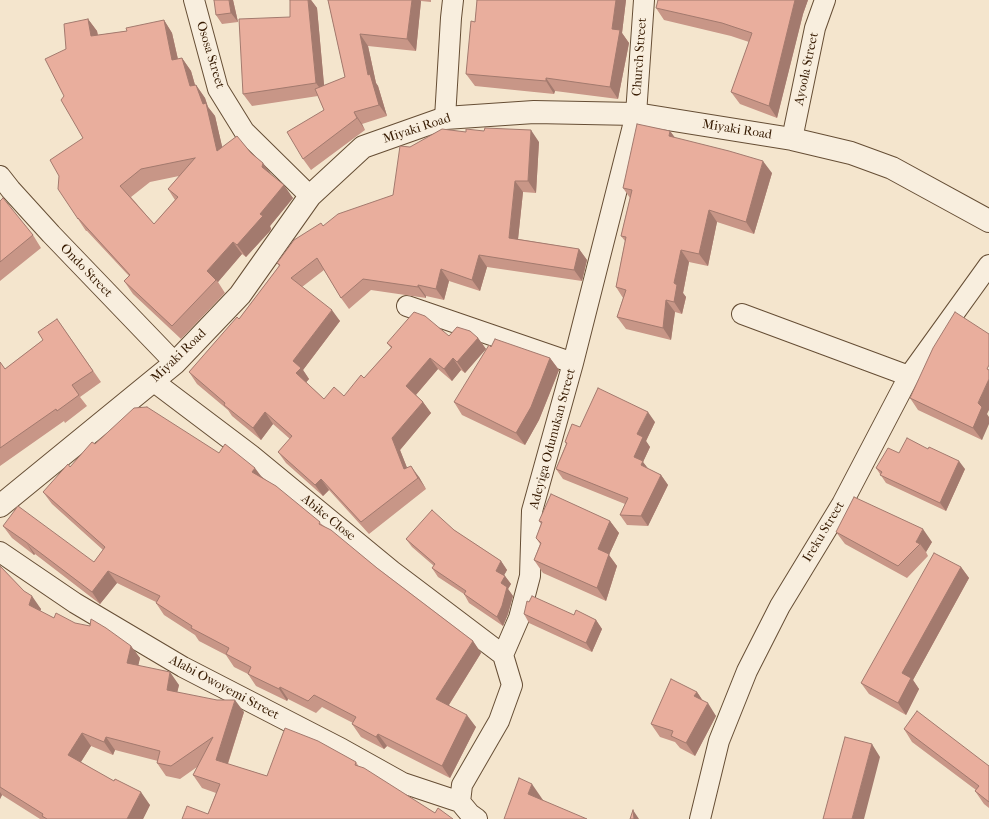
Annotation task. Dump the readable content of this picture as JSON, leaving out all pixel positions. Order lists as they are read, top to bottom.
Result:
{
  "streets": {
    "street": [
      "Ososa Street",
      "Church Street",
      "Ayoola Street",
      "Miyaki Road",
      "Ondo Street",
      "Adeyiga Odunukan Street",
      "Abike Close",
      "Ireku Street",
      "Alabi Owoyemi Street"
    ]
  },
  "crossings": [
    ["Ososa Street", "Miyaki Road"],
    ["Church Street", "Miyaki Road"],
    ["Church Street", "Adeyiga Odunukan Street"],
    ["Ayoola Street", "Miyaki Road"],
    ["Miyaki Road", "Ondo Street"],
    ["Miyaki Road", "Adeyiga Odunukan Street"],
    ["Miyaki Road", "Abike Close"],
    ["Adeyiga Odunukan Street", "Abike Close"]
  ]
}
